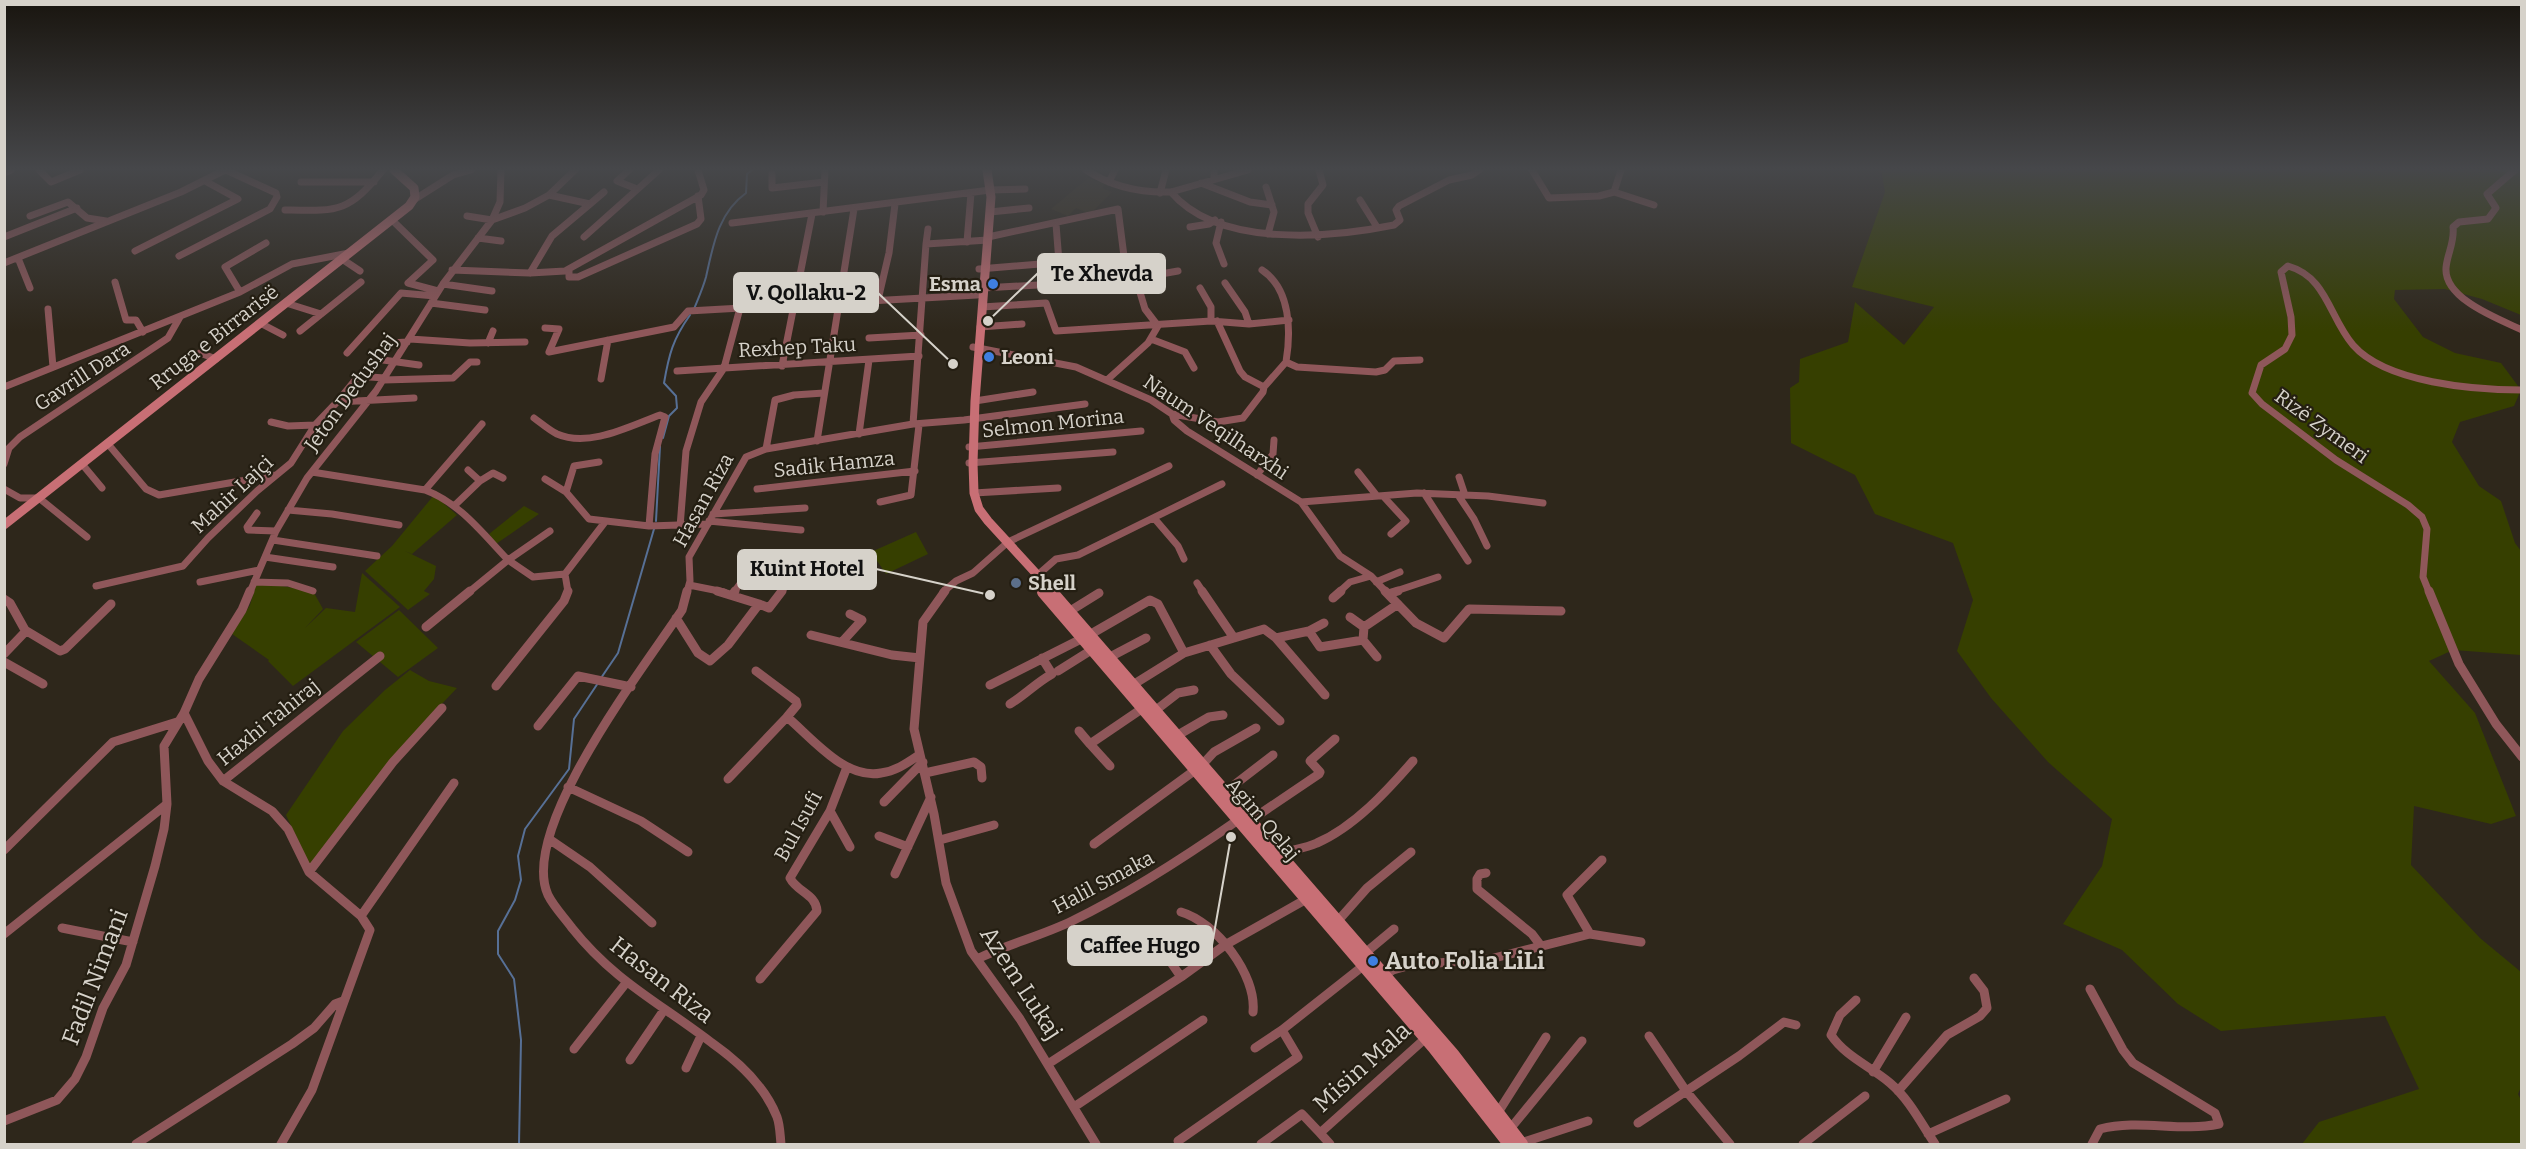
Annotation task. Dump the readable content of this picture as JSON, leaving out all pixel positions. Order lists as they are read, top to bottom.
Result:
{
  "streets": {
    "main road": ["Rruga e Birrarisë", "Agim Qelaj"],
    "street": [
      "Rexhep Taku",
      "Gavrill Dara",
      "Jeton Dedushaj",
      "Selmon Morina",
      "Rizë Zymeri",
      "Naum Veqilharxhi",
      "Sadik Hamza",
      "Mahir Lajçi",
      "Hasan Riza",
      "Haxhi Tahiraj",
      "Bul Isufi",
      "Halil Smaka",
      "Fadil Nimani",
      "Azem Lukaj",
      "Misin Mala"
    ]
  },
  "crossings": [
    ["Rruga e Birrarisë", "Gavrill Dara"],
    ["Jeton Dedushaj", "Fadil Nimani"],
    ["Agim Qelaj", "Halil Smaka"],
    ["Agim Qelaj", "Azem Lukaj"],
    ["Agim Qelaj", "Misin Mala"],
    ["Halil Smaka", "Azem Lukaj"]
  ],
  "places": [
    "Esma",
    "Te Xhevda",
    "Leoni",
    "V. Qollaku-2",
    "Shell",
    "Kuint Hotel",
    "Caffee Hugo",
    "Auto Folia LiLi"
  ]
}
